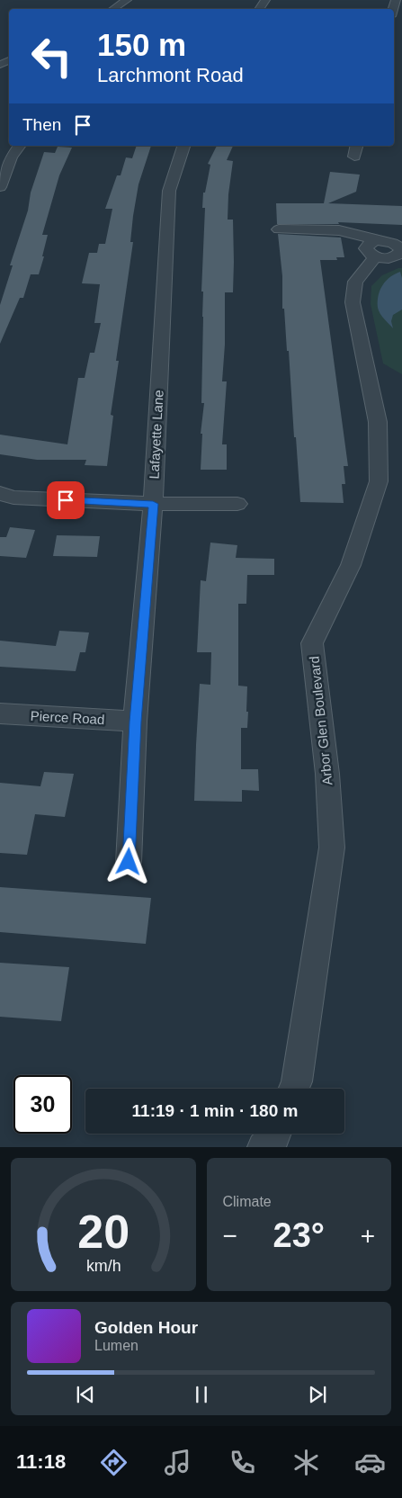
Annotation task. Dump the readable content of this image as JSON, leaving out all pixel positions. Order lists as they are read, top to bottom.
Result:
{
  "streets": {
    "street": ["Lafayette Lane", "Pierce Road", "Arbor Glen Boulevard"]
  },
  "crossings": [
    ["Lafayette Lane", "Pierce Road"]
  ],
  "page": {
    "turn": ["150 m", "Larchmont Road"],
    "then": "Then",
    "limit": "30",
    "trip": "11:19 · 1 min · 180 m",
    "tile": "Climate",
    "heat": ["−", "23°", "+"],
    "song": ["Golden Hour", "Lumen"],
    "tabs": "11:18",
    "gauge": ["20", "km/h"]
  }
}
